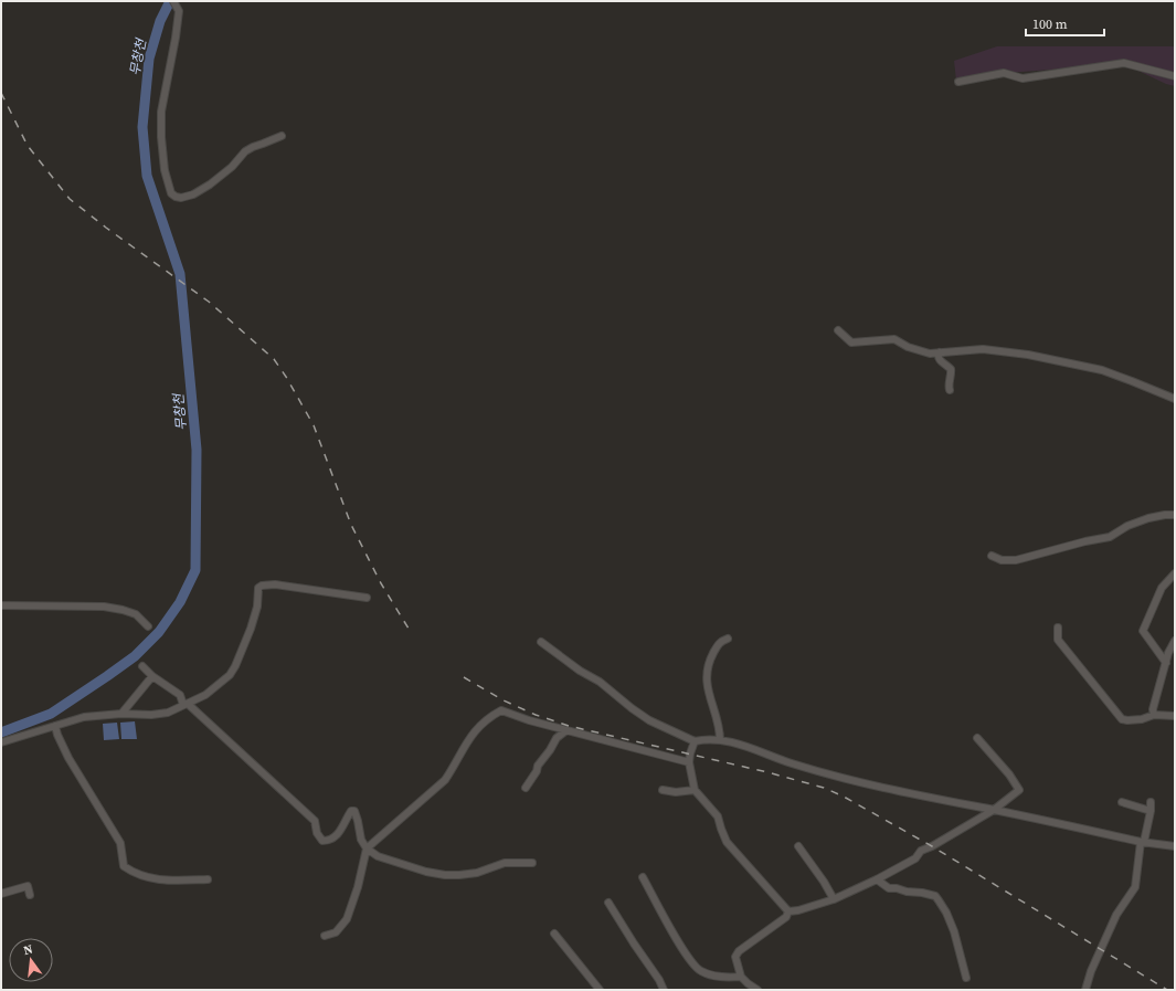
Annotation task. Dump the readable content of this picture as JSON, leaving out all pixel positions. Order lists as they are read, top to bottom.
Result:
{
  "water": ["무창천"],
  "scale_bar": "100 m",
  "north": "top"
}
